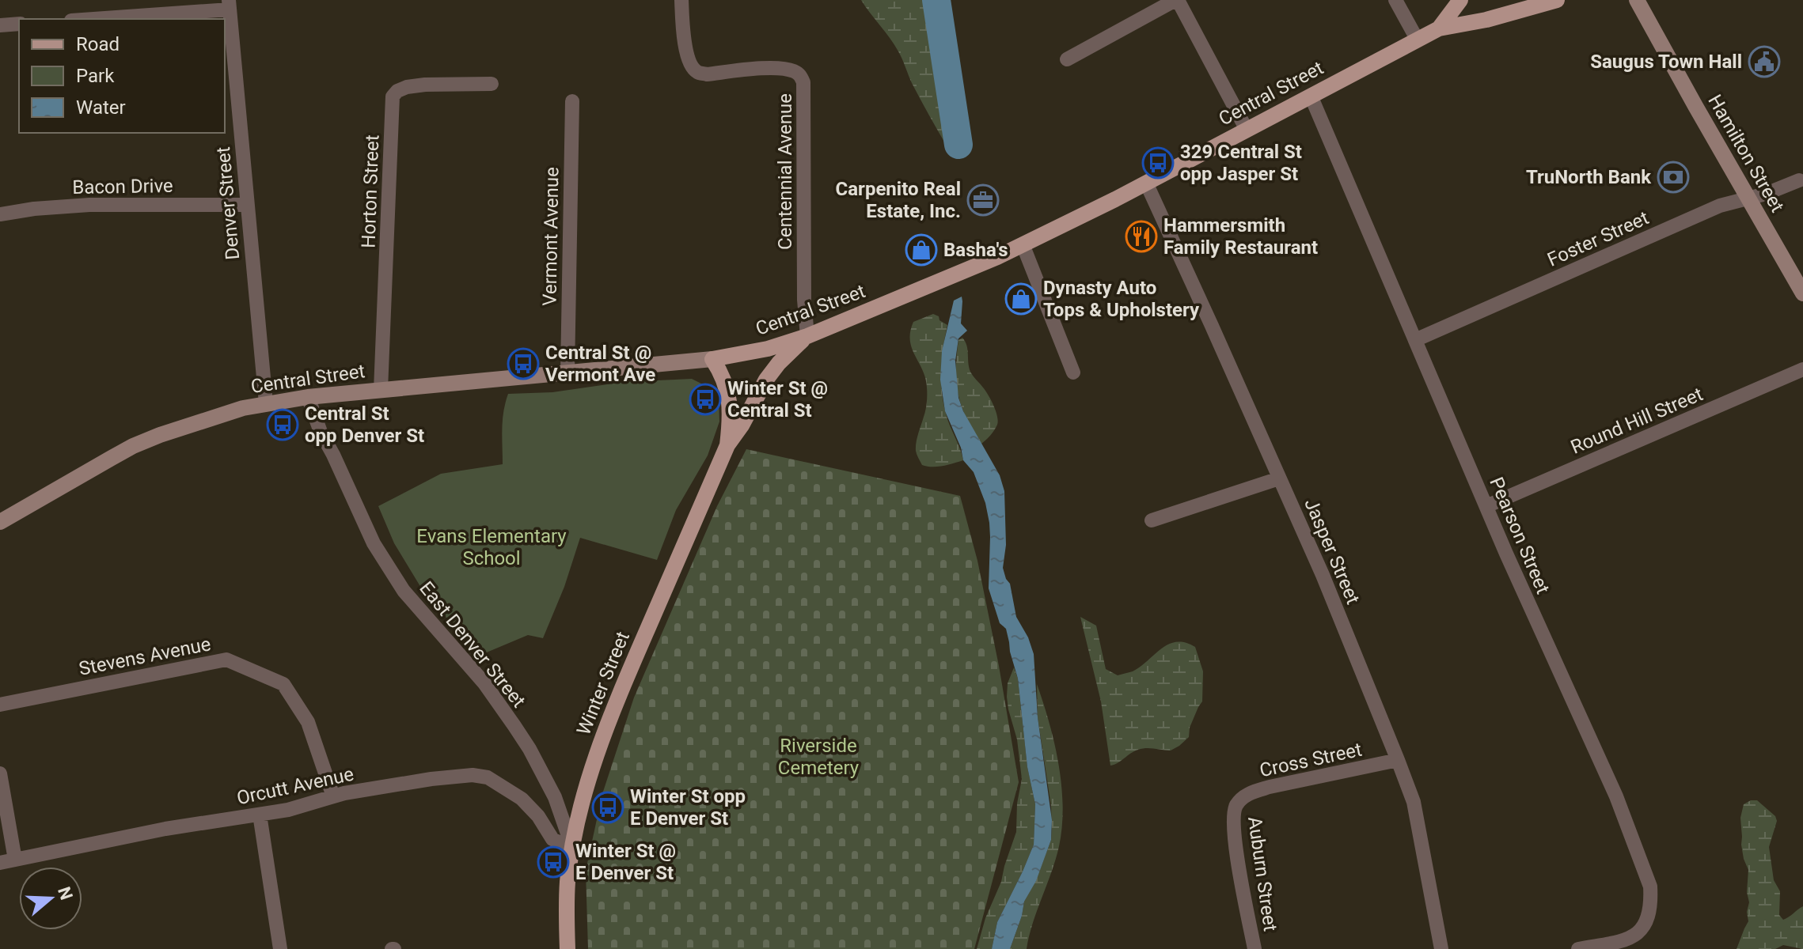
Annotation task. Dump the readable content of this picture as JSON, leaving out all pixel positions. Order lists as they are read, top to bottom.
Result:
{
  "streets": {
    "main road": ["Central Street", "Hamilton Street", "Winter Street"],
    "street": [
      "Centennial Avenue",
      "Bacon Drive",
      "Horton Street",
      "Denver Street",
      "Vermont Avenue",
      "Foster Street",
      "Round Hill Street",
      "Pearson Street",
      "Jasper Street",
      "East Denver Street",
      "Stevens Avenue",
      "Cross Street",
      "Orcutt Avenue",
      "Auburn Street"
    ]
  },
  "crossings": [
    ["Central Street", "Centennial Avenue"],
    ["Central Street", "Horton Street"],
    ["Central Street", "Denver Street"],
    ["Central Street", "Vermont Avenue"],
    ["Central Street", "Pearson Street"],
    ["Central Street", "Jasper Street"],
    ["Central Street", "East Denver Street"],
    ["Central Street", "Winter Street"],
    ["Hamilton Street", "Foster Street"],
    ["Centennial Avenue", "Winter Street"],
    ["Bacon Drive", "Denver Street"],
    ["Foster Street", "Pearson Street"],
    ["Round Hill Street", "Pearson Street"],
    ["Jasper Street", "Cross Street"],
    ["East Denver Street", "Winter Street"],
    ["East Denver Street", "Orcutt Avenue"],
    ["Stevens Avenue", "Orcutt Avenue"],
    ["Winter Street", "Orcutt Avenue"],
    ["Cross Street", "Auburn Street"]
  ],
  "parks": ["Evans Elementary School", "Riverside Cemetery"],
  "places": {
    "public building": ["Saugus Town Hall"],
    "bus stop": [
      "329 Central St opp Jasper St",
      "Central St @ Vermont Ave",
      "Winter St @ Central St",
      "Central St opp Denver St",
      "Winter St opp E Denver St",
      "Winter St @ E Denver St"
    ],
    "bank": ["TruNorth Bank"],
    "office": ["Carpenito Real Estate, Inc."],
    "restaurant": ["Hammersmith Family Restaurant"],
    "shop": ["Basha's", "Dynasty Auto Tops & Upholstery"]
  },
  "legend": ["Road", "Park", "Water"],
  "north": "right"
}
